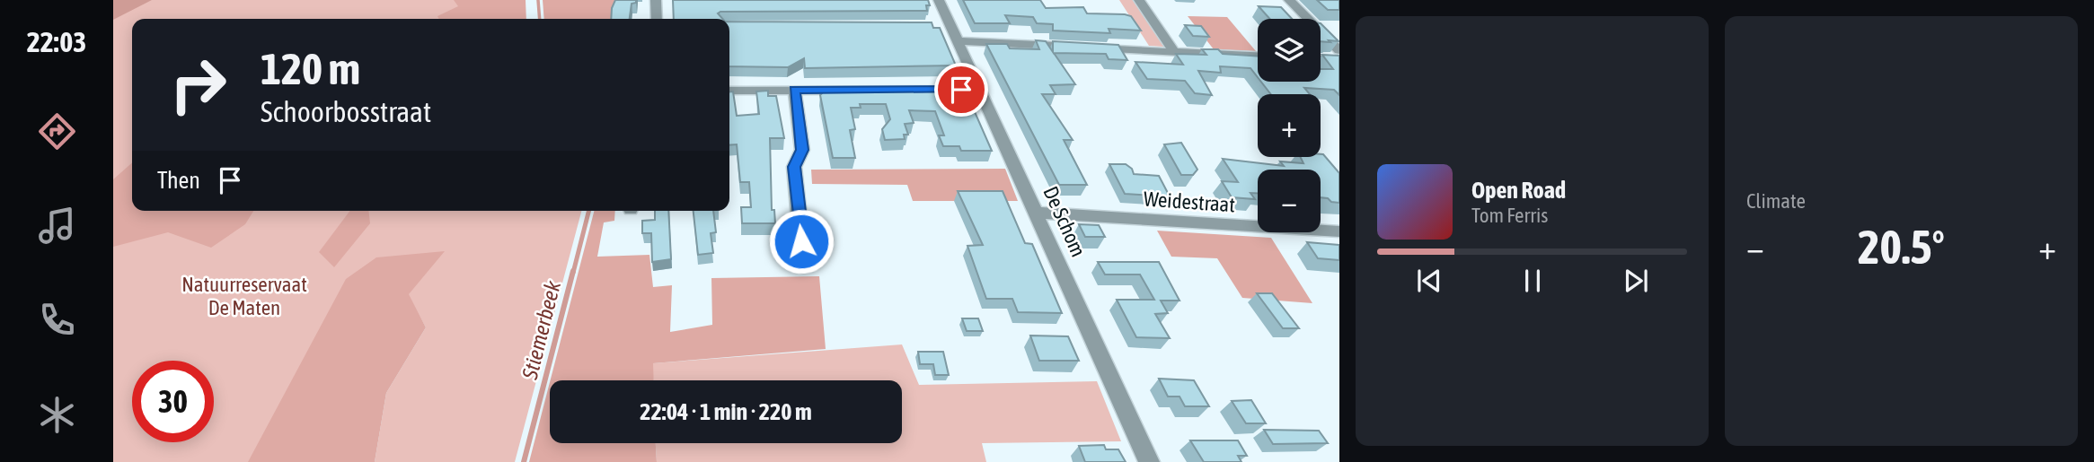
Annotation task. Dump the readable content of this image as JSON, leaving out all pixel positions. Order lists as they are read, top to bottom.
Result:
{
  "streets": {
    "street": ["Weidestraat", "De Schom"]
  },
  "crossings": [
    ["Weidestraat", "De Schom"]
  ],
  "water": ["Stiemerbeek"],
  "parks": ["Natuurreservaat De Maten"],
  "page": {
    "tabs": "22:03",
    "tile": "Climate",
    "map_buttons": ["+", "−"],
    "turn": ["120 m", "Schoorbosstraat"],
    "then": "Then",
    "song": ["Open Road", "Tom Ferris"],
    "heat": ["−", "20.5°", "+"],
    "limit": "30",
    "trip": "22:04 · 1 min · 220 m"
  }
}
